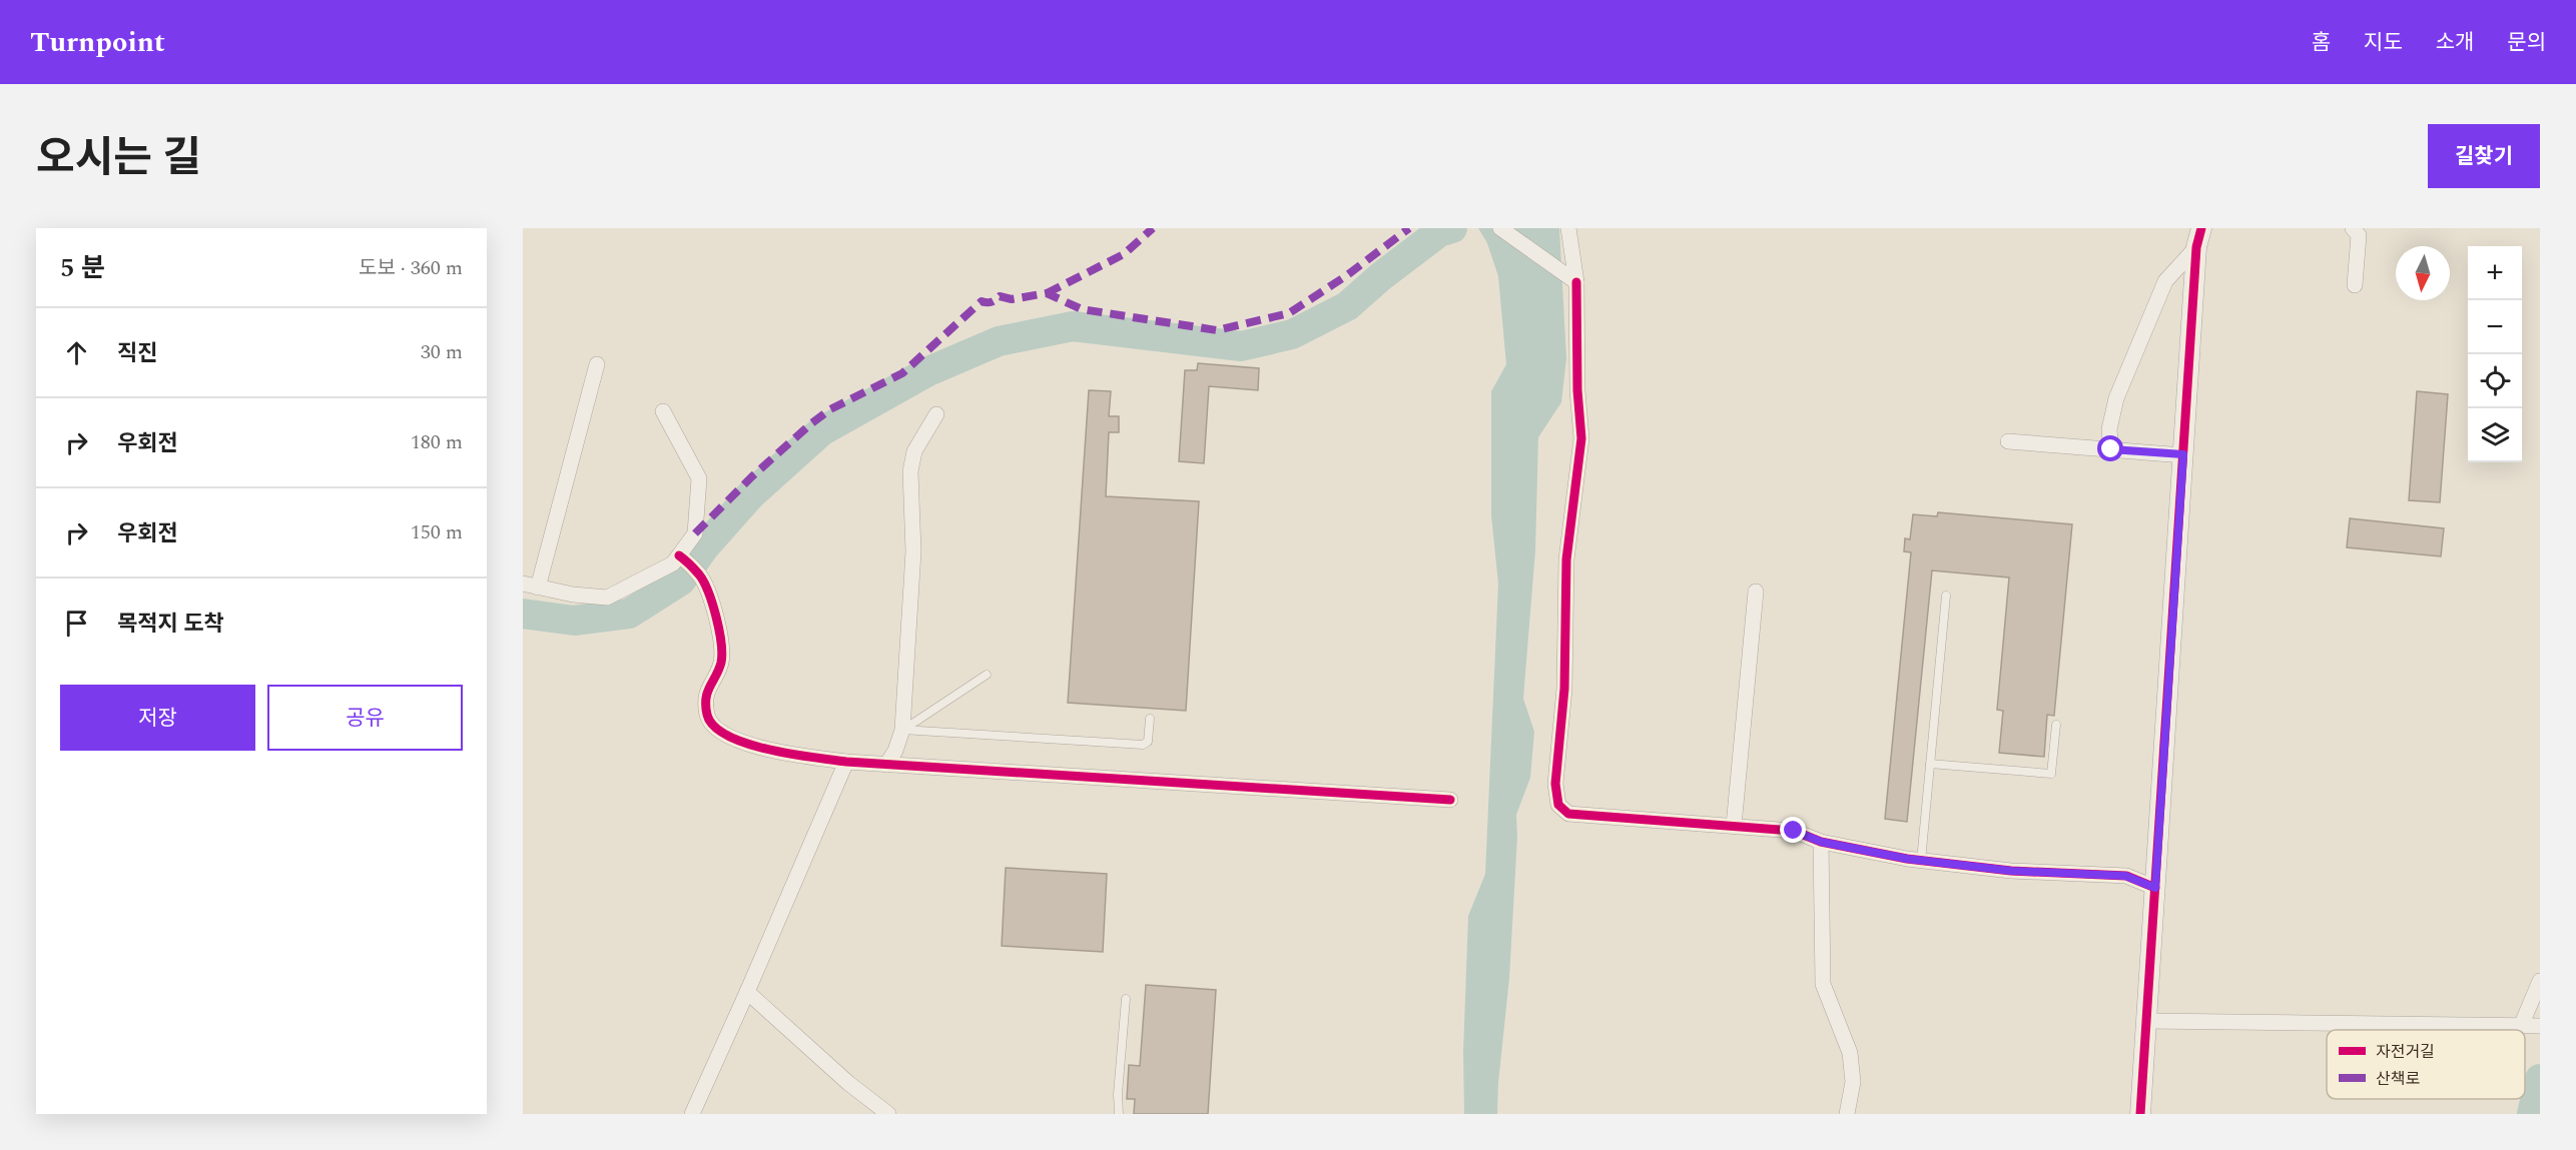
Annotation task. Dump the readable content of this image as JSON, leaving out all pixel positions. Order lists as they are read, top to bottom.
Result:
{
  "legend": ["자전거길", "산책로"],
  "north": "bottom",
  "page": {
    "header": "Turnpoint",
    "nav": [
      "홈",
      "지도",
      "소개",
      "문의"
    ],
    "title": "오시는 길",
    "buttons": [
      "길찾기",
      ["저장", "공유"]
    ],
    "heading": ["5 분", "도보 · 360 m"],
    "map_buttons": ["+", "−"],
    "list": [
      ["직진", "30 m"],
      ["우회전", "180 m"],
      ["우회전", "150 m"],
      "목적지 도착"
    ]
  }
}
